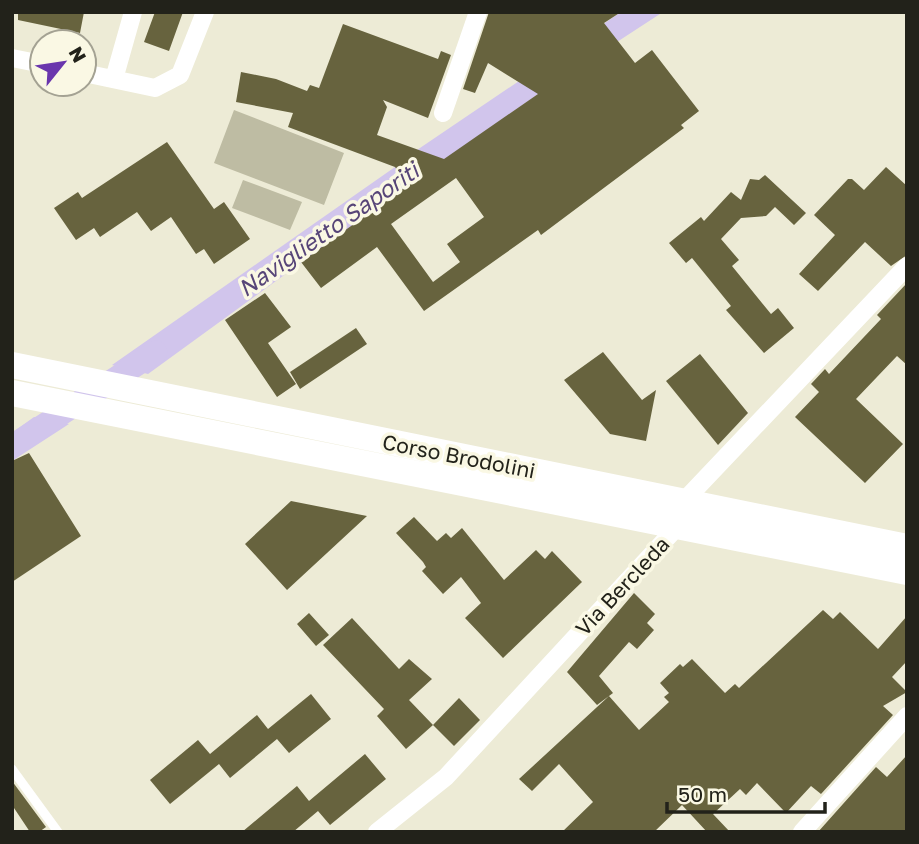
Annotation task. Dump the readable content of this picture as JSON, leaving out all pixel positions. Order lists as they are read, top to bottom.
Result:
{
  "streets": {
    "main road": ["Corso Brodolini"],
    "street": ["Via Bercleda"]
  },
  "crossings": [
    ["Corso Brodolini", "Via Bercleda"]
  ],
  "water": ["Naviglietto Saporiti"],
  "scale_bar": "50 m",
  "north": "top right"
}
